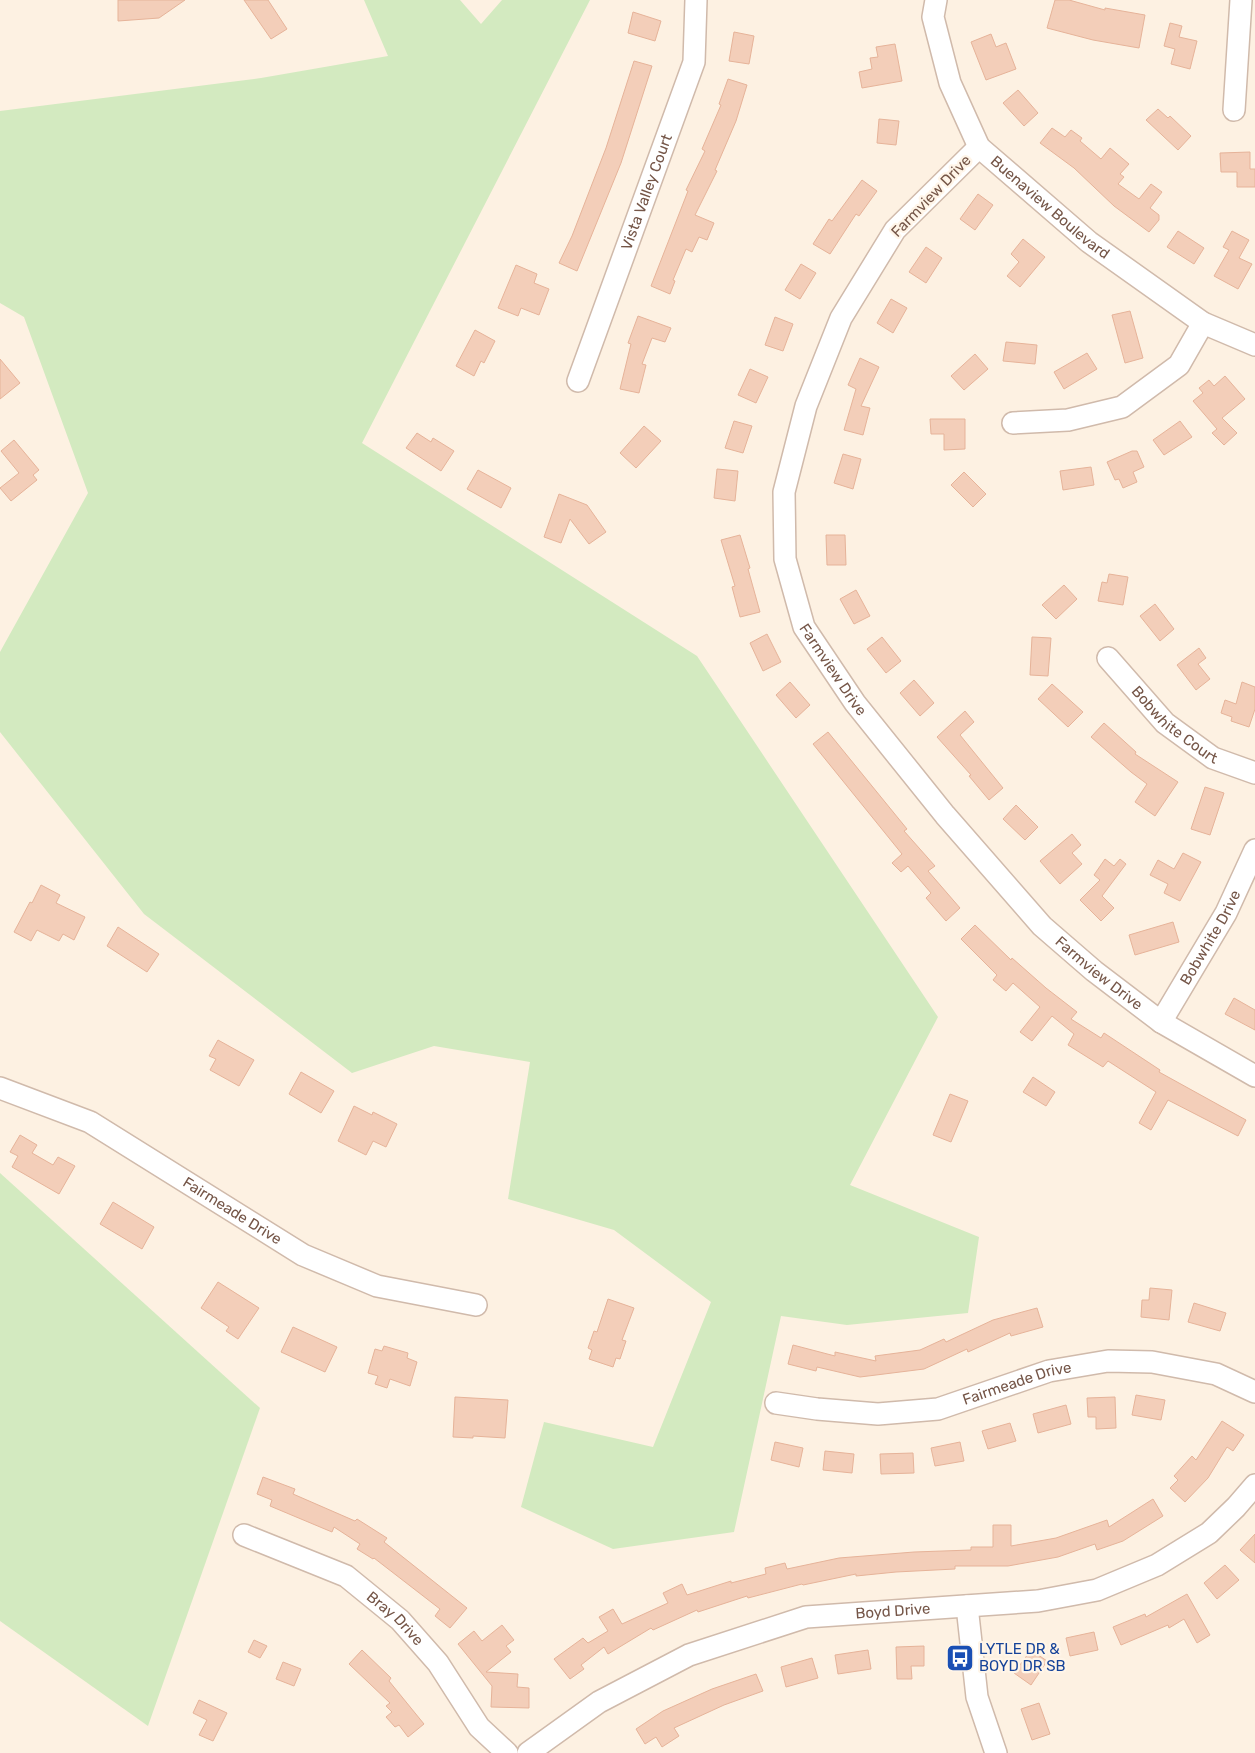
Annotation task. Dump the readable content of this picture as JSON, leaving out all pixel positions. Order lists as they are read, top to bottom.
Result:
{
  "streets": {
    "street": [
      "Vista Valley Court",
      "Farmview Drive",
      "Buenaview Boulevard",
      "Bobwhite Court",
      "Bobwhite Drive",
      "Fairmeade Drive",
      "Boyd Drive",
      "Bray Drive"
    ]
  },
  "crossings": [
    ["Farmview Drive", "Buenaview Boulevard"],
    ["Farmview Drive", "Bobwhite Drive"]
  ],
  "places": {
    "bus stop": ["LYTLE DR & BOYD DR SB"]
  }
}
